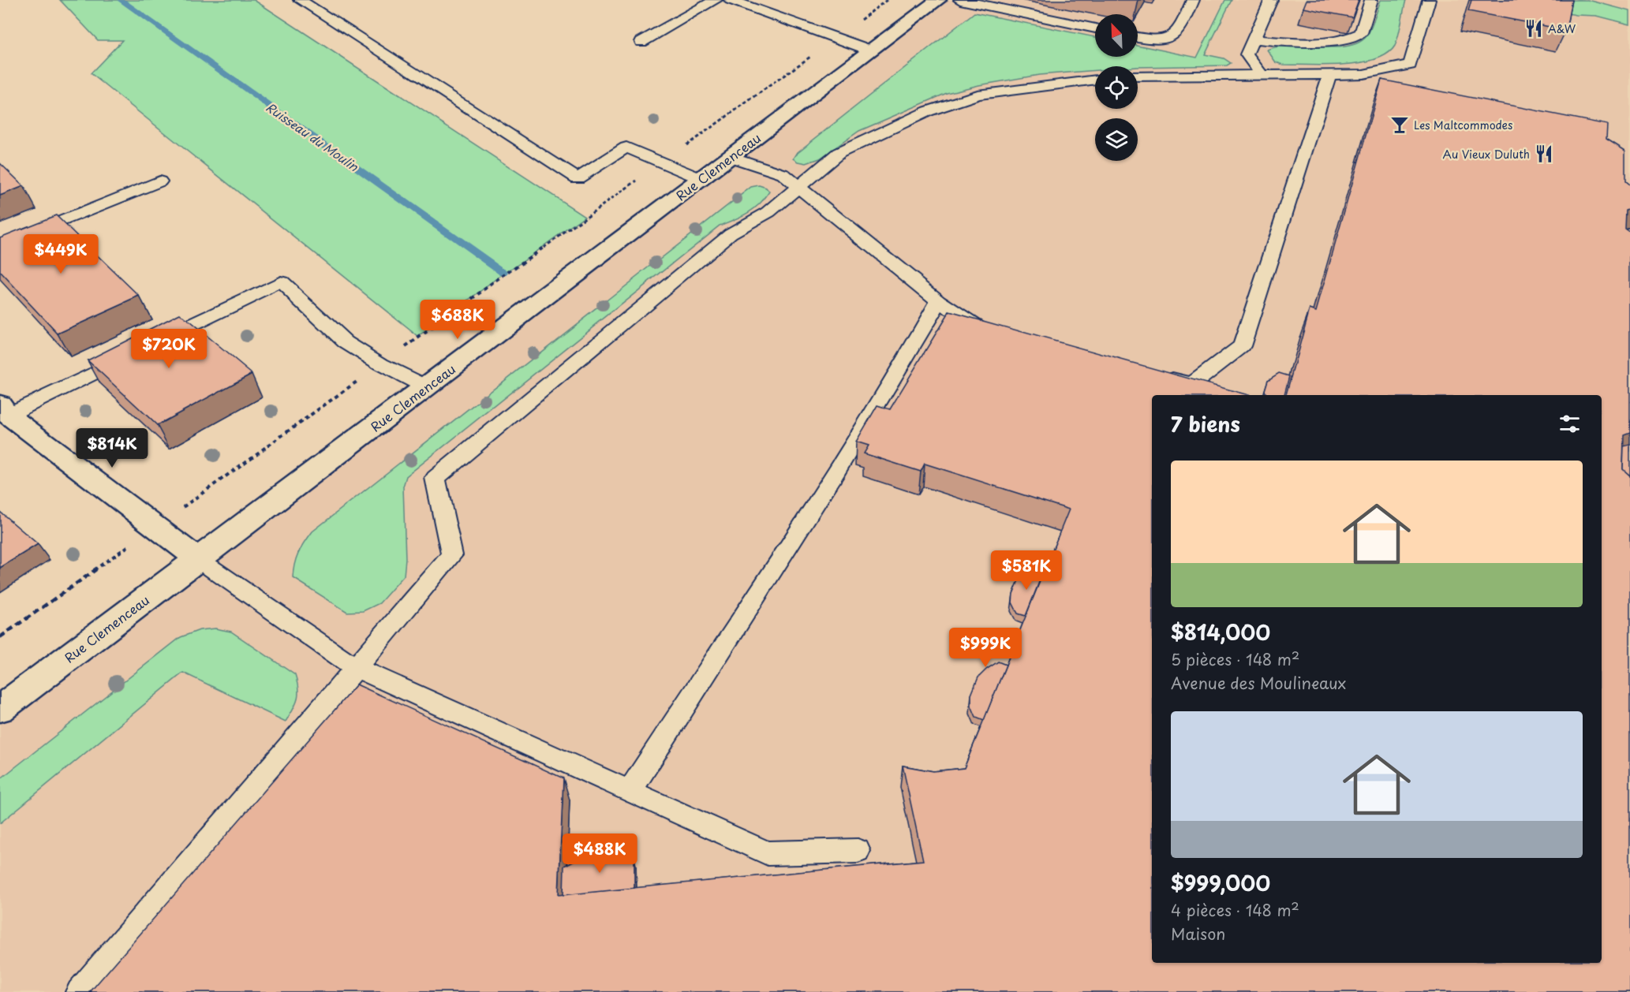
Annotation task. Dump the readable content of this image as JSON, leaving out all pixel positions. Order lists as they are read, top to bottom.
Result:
{
  "streets": {
    "street": ["Rue Clemenceau"]
  },
  "water": ["Ruisseau du Moulin"],
  "places": {
    "restaurant": ["A&W", "Au Vieux Duluth"],
    "bar": ["Les Maltcommodes"]
  },
  "north": "top left",
  "page": {
    "price": [
      "$449K",
      "$688K",
      "$720K",
      "$814K",
      "$581K",
      "$999K",
      "$488K"
    ],
    "heading": "7 biens",
    "list": [
      {
        "name": "$814,000",
        "note": "5 pièces · 148 m² · Avenue des Moulineaux"
      },
      {
        "name": "$999,000",
        "note": "4 pièces · 148 m² · Maison"
      }
    ]
  }
}
